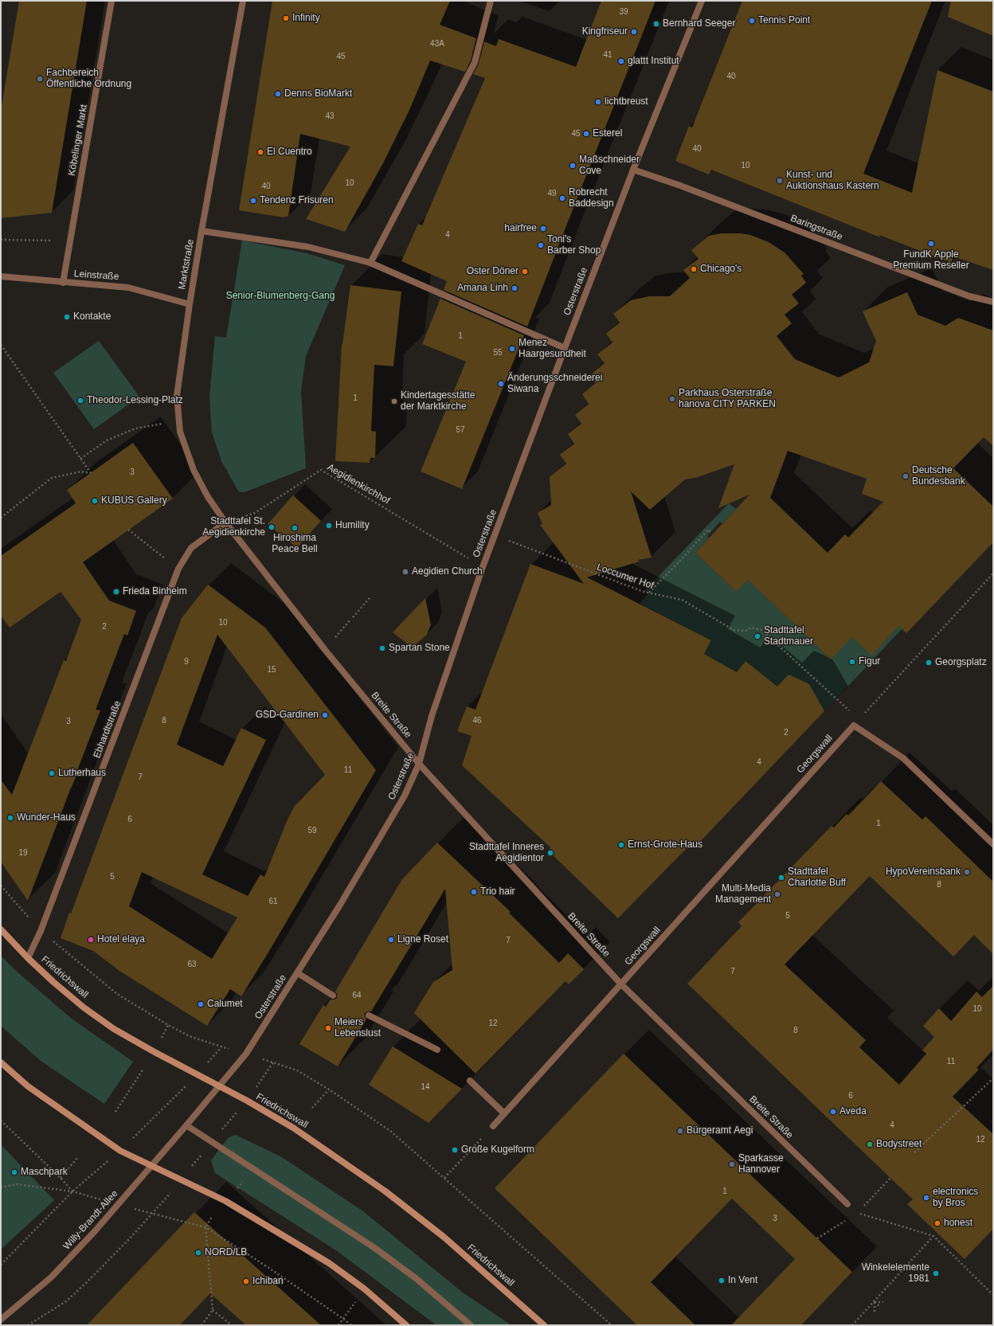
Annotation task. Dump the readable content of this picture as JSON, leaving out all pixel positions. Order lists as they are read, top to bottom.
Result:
{
  "streets": {
    "main road": ["Friedrichswall"],
    "street": [
      "Köbelinger Markt",
      "Baringstraße",
      "Marktstraße",
      "Leinstraße",
      "Osterstraße",
      "Breite Straße",
      "Ebhardtstraße",
      "Georgswall",
      "Willy-Brandt-Allee"
    ],
    "path": ["Aegidienkirchhof", "Loccumer Hof"]
  },
  "crossings": [
    ["Köbelinger Markt", "Leinstraße"],
    ["Baringstraße", "Osterstraße"],
    ["Marktstraße", "Leinstraße"],
    ["Marktstraße", "Aegidienkirchhof"],
    ["Marktstraße", "Breite Straße"],
    ["Marktstraße", "Ebhardtstraße"],
    ["Osterstraße", "Aegidienkirchhof"],
    ["Osterstraße", "Loccumer Hof"],
    ["Osterstraße", "Breite Straße"],
    ["Osterstraße", "Friedrichswall"],
    ["Osterstraße", "Willy-Brandt-Allee"],
    ["Aegidienkirchhof", "Breite Straße"],
    ["Aegidienkirchhof", "Ebhardtstraße"],
    ["Breite Straße", "Ebhardtstraße"],
    ["Breite Straße", "Georgswall"],
    ["Ebhardtstraße", "Friedrichswall"]
  ],
  "parks": ["Senior-Blumenberg-Gang"],
  "places": [
    "Infinity",
    "Tennis Point",
    "Bernhard Seeger",
    "Kingfriseur",
    "glattt Institut",
    "Fachbereich Öffentliche Ordnung",
    "Denns BioMarkt",
    "lichtbreust",
    "Esterel",
    "El Cuentro",
    "Maßschneider Cove",
    "Kunst- und Auktionshaus Kastern",
    "Robrecht Baddesign",
    "Tendenz Frisuren",
    "hairfree",
    "FundK Apple Premium Reseller",
    "Toni's Barber Shop",
    "Chicago's",
    "Oster Döner",
    "Amana Linh",
    "Kontakte",
    "Menez Haargesundheit",
    "Änderungsschneiderei Siwana",
    "Parkhaus Osterstraße hanova CITY PARKEN",
    "Theodor-Lessing-Platz",
    "Kindertagesstätte der Marktkirche",
    "Deutsche Bundesbank",
    "KUBUS Gallery",
    "Humility",
    "Stadttafel St. Aegidienkirche",
    "Hiroshima Peace Bell",
    "Aegidien Church",
    "Frieda Binheim",
    "Stadttafel Stadtmauer",
    "Spartan Stone",
    "Figur",
    "Georgsplatz",
    "GSD-Gardinen",
    "Lutherhaus",
    "Wunder-Haus",
    "Ernst-Grote-Haus",
    "Stadttafel Inneres Aegidientor",
    "HypoVereinsbank",
    "Stadttafel Charlotte Buff",
    "Trio hair",
    "Multi-Media Management",
    "Hotel elaya",
    "Ligne Roset",
    "Calumet",
    "Meiers Lebenslust",
    "Aveda",
    "Bürgeramt Aegi",
    "Bodystreet",
    "Große Kugelform",
    "Sparkasse Hannover",
    "Maschpark",
    "electronics by Bros",
    "honest",
    "NORD/LB",
    "Winkelelemente 1981",
    "In Vent",
    "Ichiban"
  ],
  "house_numbers": [
    "39",
    "43A",
    "41",
    "45",
    "40",
    "43",
    "45",
    "40",
    "10",
    "10",
    "40",
    "49",
    "4",
    "1",
    "55",
    "1",
    "57",
    "3",
    "10",
    "2",
    "9",
    "15",
    "8",
    "46",
    "3",
    "2",
    "4",
    "11",
    "7",
    "6",
    "1",
    "59",
    "19",
    "5",
    "8",
    "61",
    "5",
    "7",
    "63",
    "7",
    "64",
    "10",
    "12",
    "8",
    "11",
    "14",
    "6",
    "4",
    "12",
    "1",
    "3"
  ]
}
